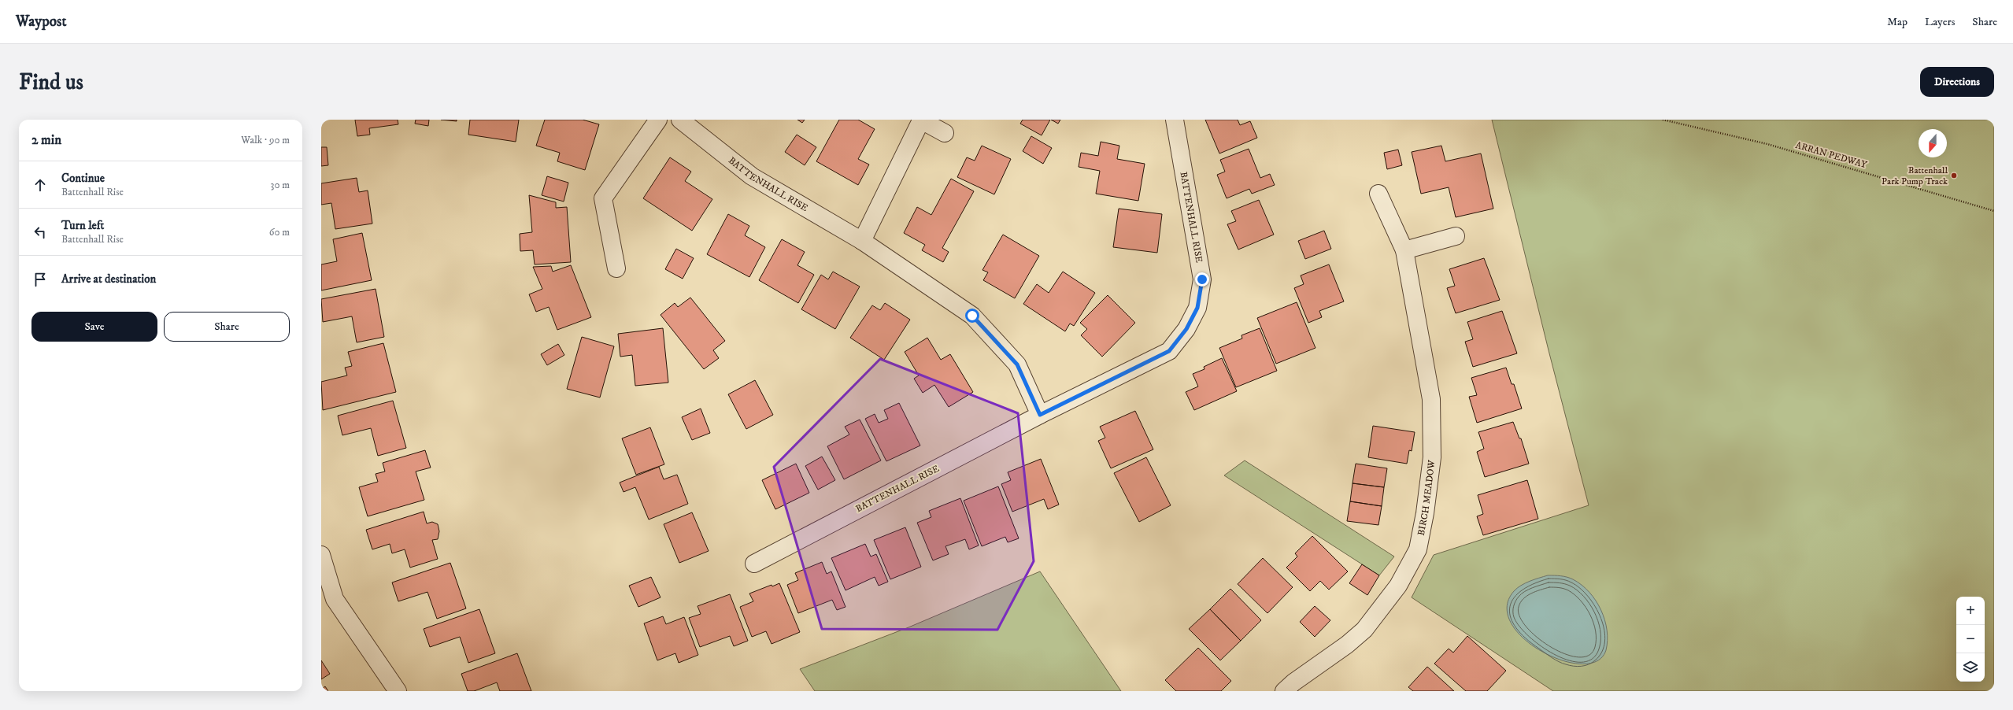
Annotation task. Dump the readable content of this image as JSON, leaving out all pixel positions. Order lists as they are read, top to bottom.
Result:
{
  "streets": {
    "street": ["BATTENHALL RISE", "BIRCH MEADOW"],
    "path": ["ARRAN PEDWAY"]
  },
  "places": ["Battenhall Park Pump Track"],
  "north": "bottom",
  "page": {
    "header": "Waypost",
    "nav": ["Map", "Layers", "Share"],
    "buttons": [
      "Directions",
      ["Save", "Share"]
    ],
    "title": "Find us",
    "heading": ["2 min", "Walk · 90 m"],
    "list": [
      ["Continue", "Battenhall Rise", "30 m"],
      ["Turn left", "Battenhall Rise", "60 m"],
      "Arrive at destination"
    ],
    "map_buttons": ["+", "−"]
  }
}
